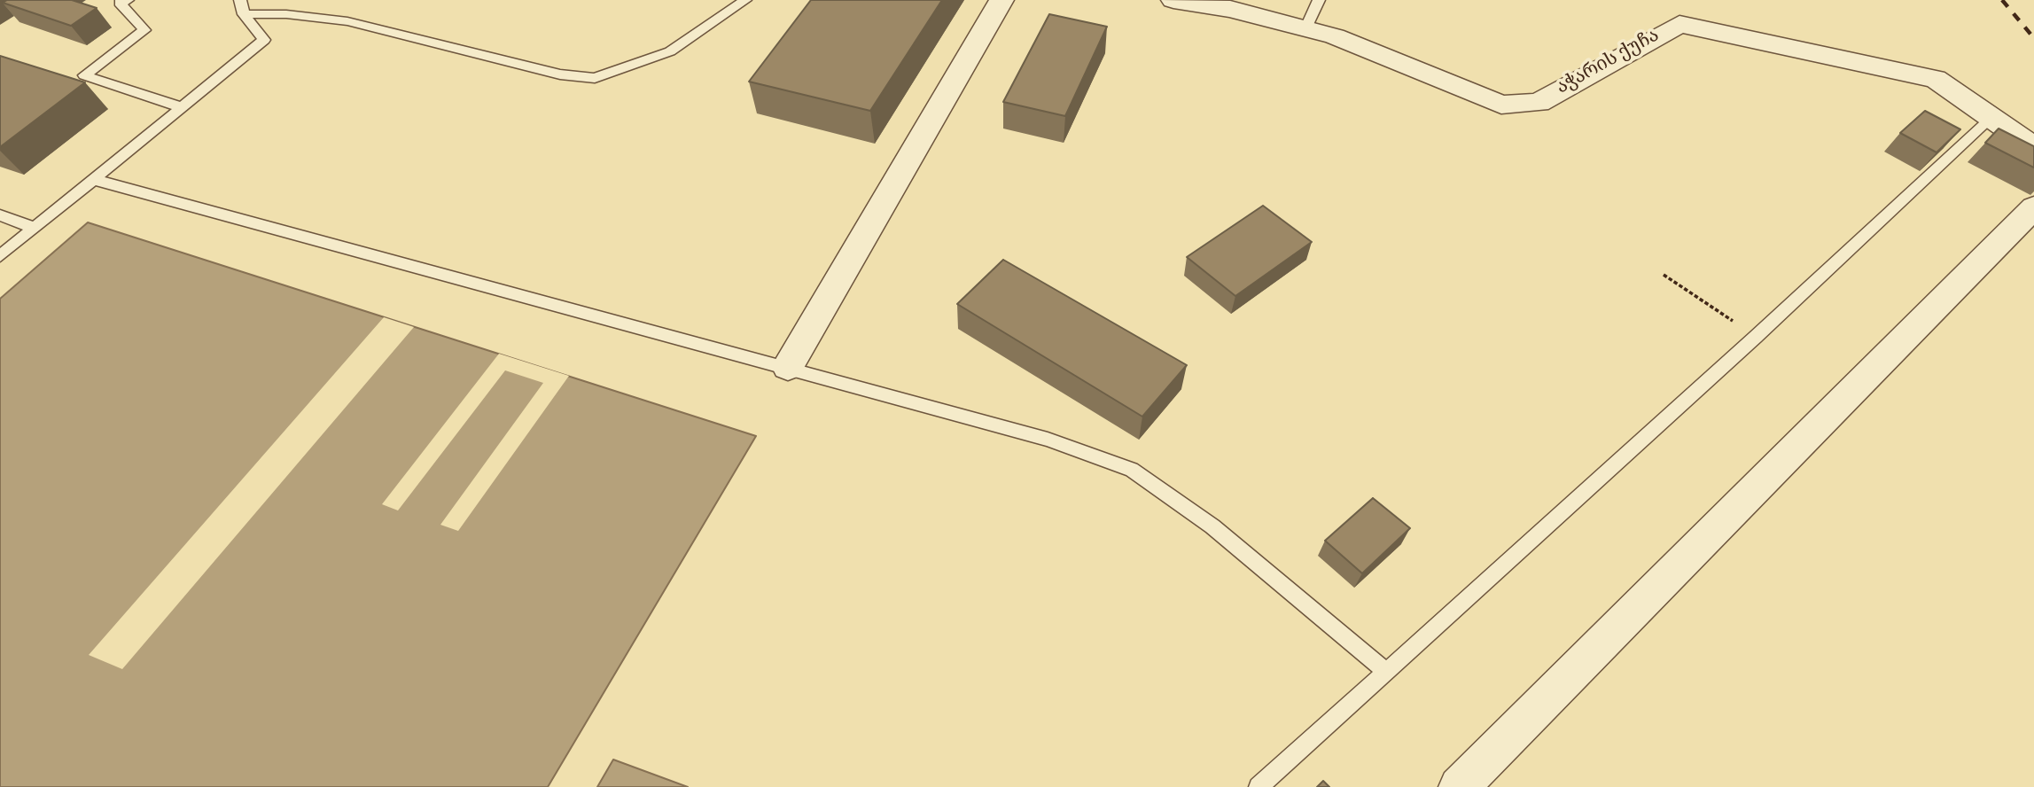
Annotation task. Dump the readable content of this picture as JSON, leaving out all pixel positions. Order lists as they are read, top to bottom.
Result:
{
  "streets": {
    "street": ["აჭარის ქუჩა"]
  }
}
